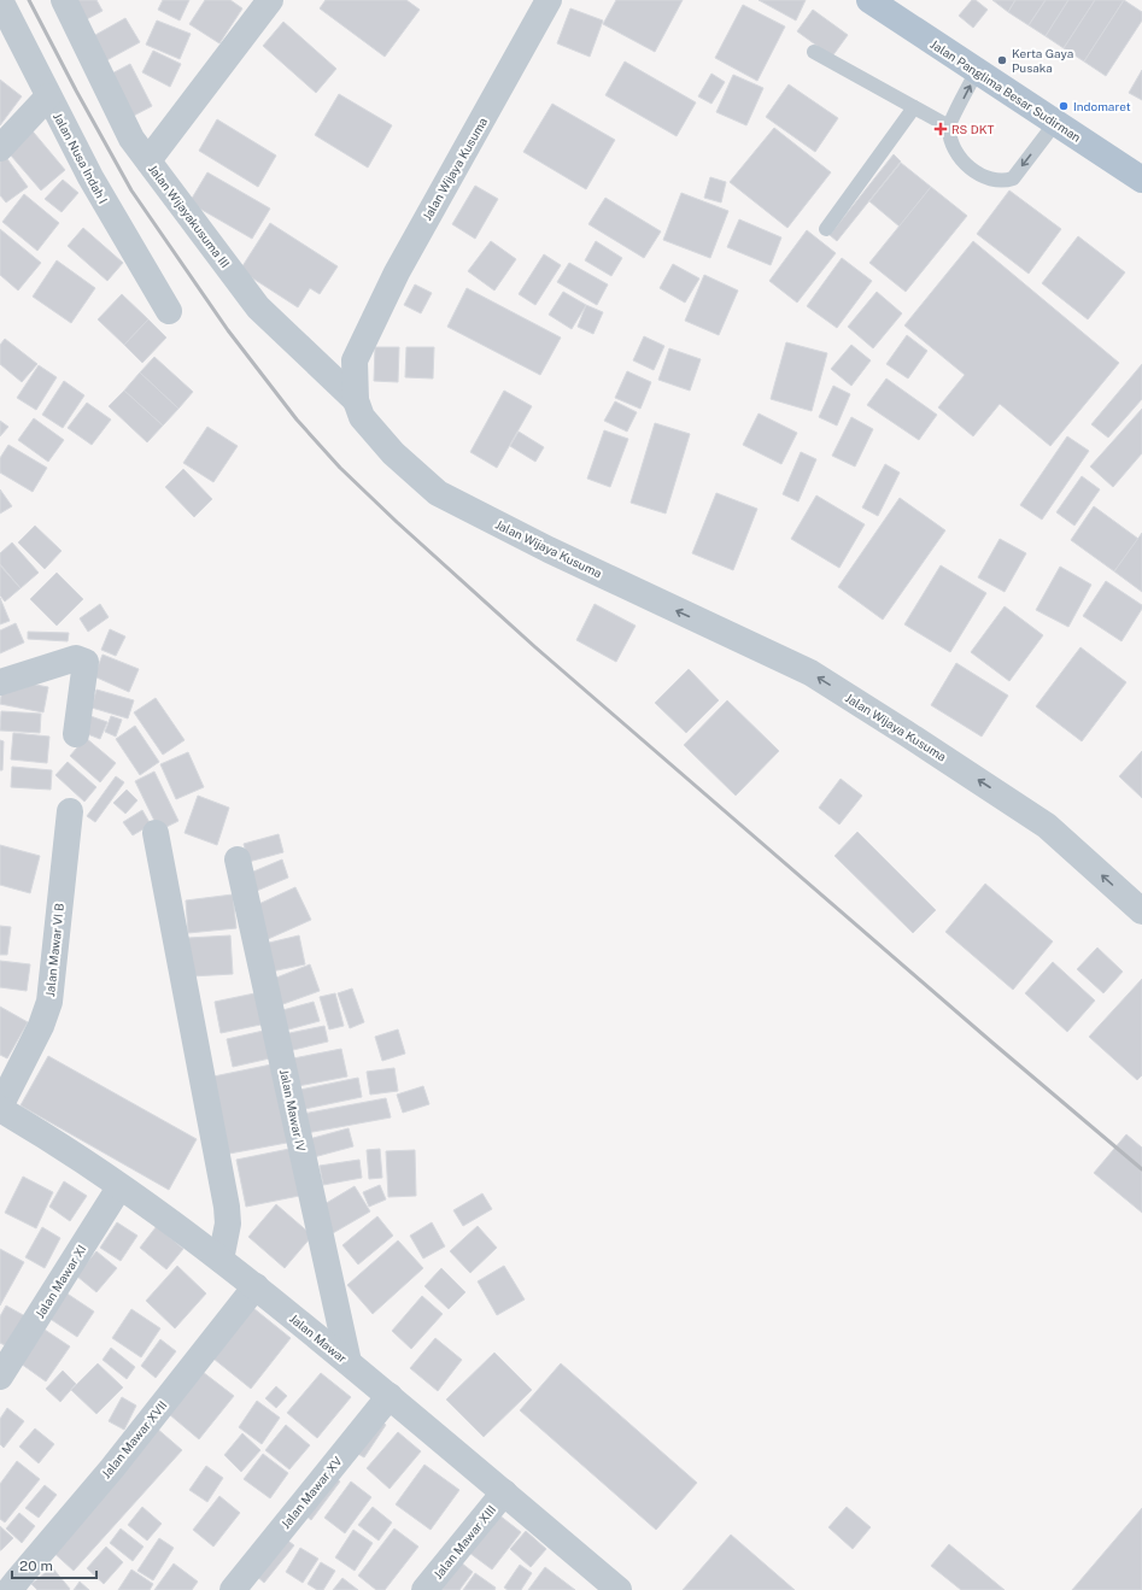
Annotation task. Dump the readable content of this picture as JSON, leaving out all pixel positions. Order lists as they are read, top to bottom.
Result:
{
  "streets": {
    "main road": ["Jalan Panglima Besar Sudirman"],
    "street": [
      "Jalan Nusa Indah I",
      "Jalan Wijaya Kusuma",
      "Jalan Wijayakusuma III",
      "Jalan Mawar VI B",
      "Jalan Mawar IV",
      "Jalan Mawar XI",
      "Jalan Mawar",
      "Jalan Mawar XVII",
      "Jalan Mawar XV",
      "Jalan Mawar XIII"
    ]
  },
  "crossings": [
    ["Jalan Wijaya Kusuma", "Jalan Wijayakusuma III"],
    ["Jalan Mawar VI B", "Jalan Mawar"],
    ["Jalan Mawar IV", "Jalan Mawar"],
    ["Jalan Mawar XI", "Jalan Mawar"],
    ["Jalan Mawar", "Jalan Mawar XVII"],
    ["Jalan Mawar", "Jalan Mawar XV"],
    ["Jalan Mawar", "Jalan Mawar XIII"]
  ],
  "one_way": ["Jalan Wijaya Kusuma"],
  "places": {
    "other": ["Kerta Gaya Pusaka", "Indomaret"],
    "health": ["RS DKT"]
  },
  "scale_bar": "20 m"
}
